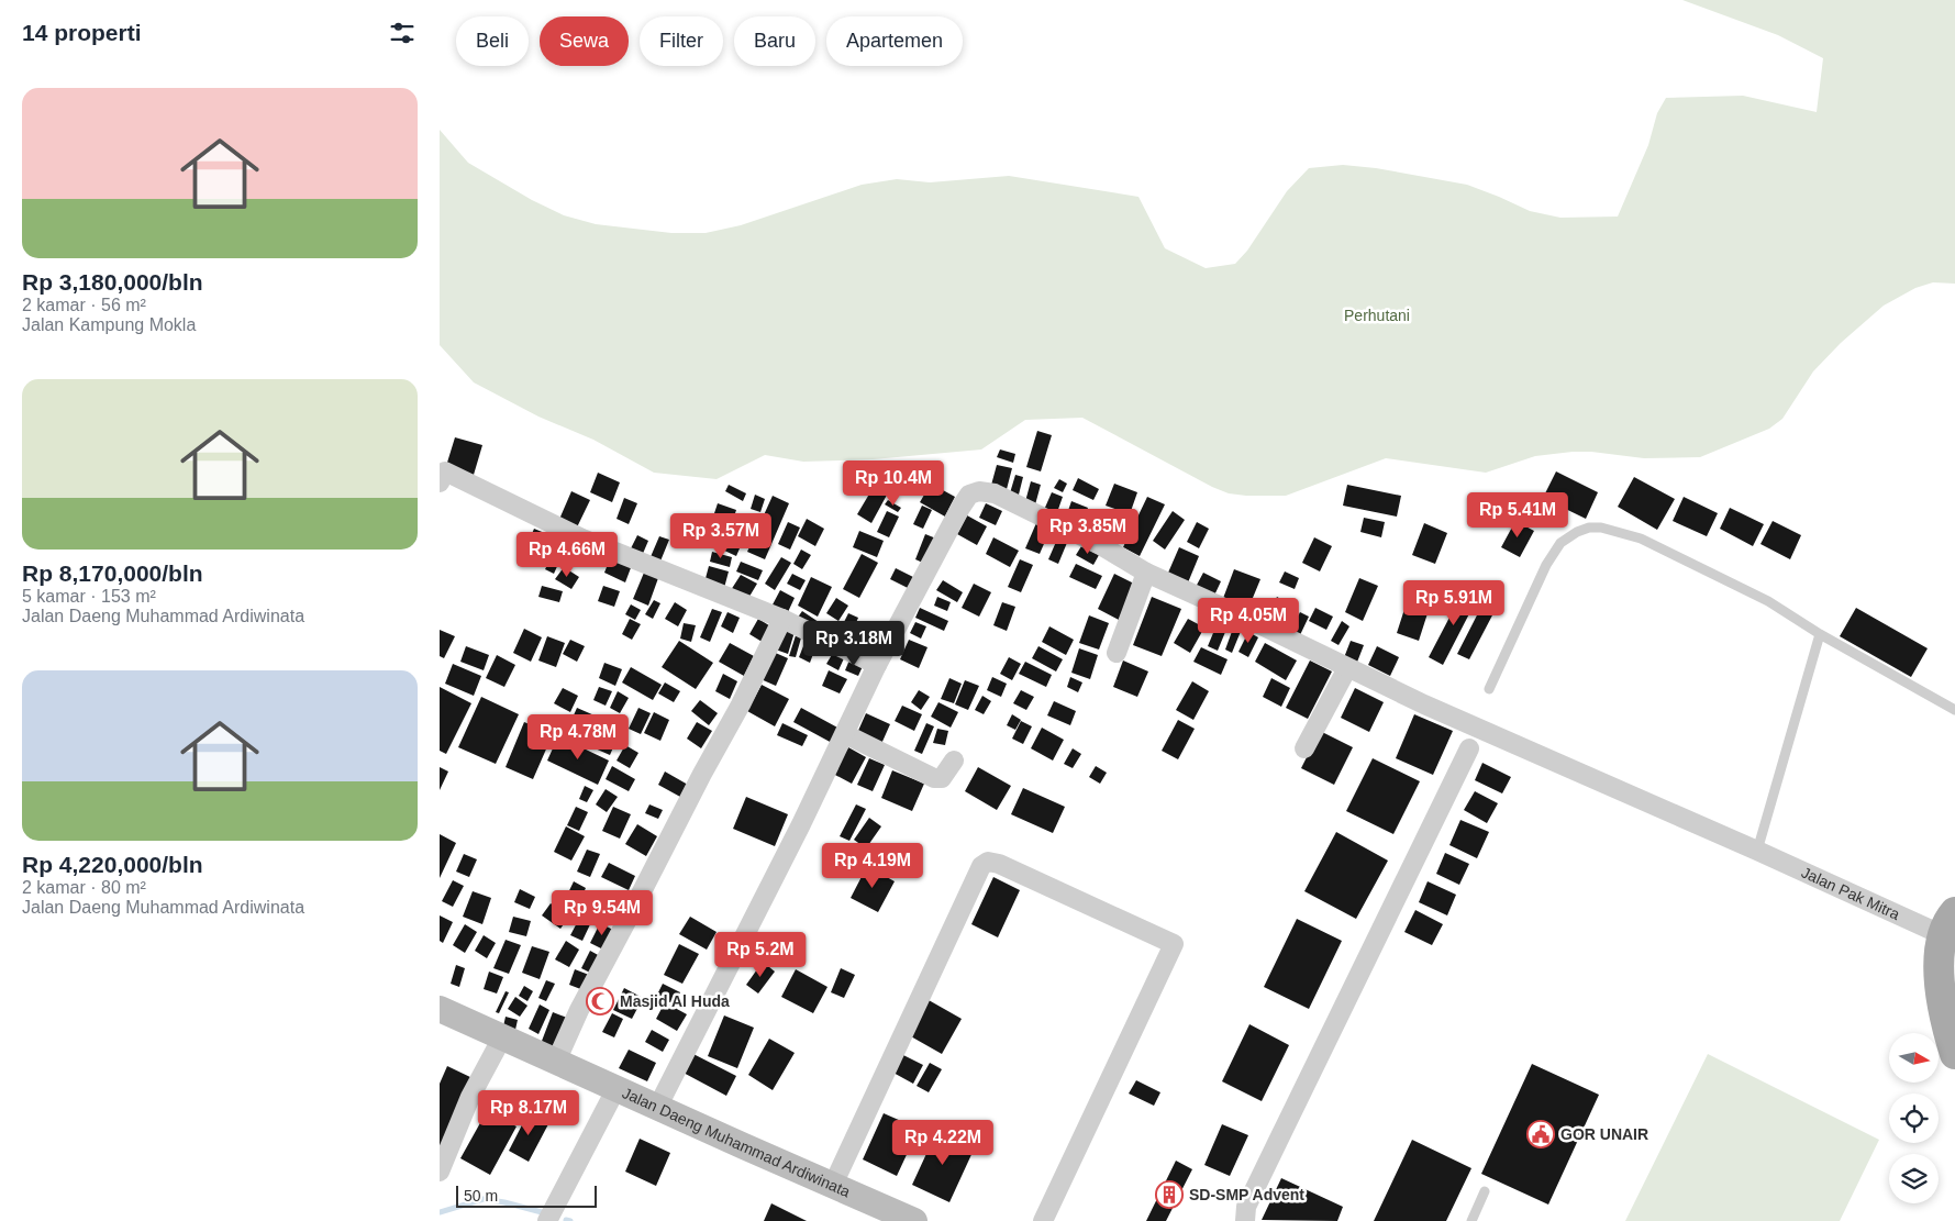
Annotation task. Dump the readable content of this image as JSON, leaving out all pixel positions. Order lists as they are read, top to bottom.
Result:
{
  "streets": {
    "main road": ["Jalan Daeng Muhammad Ardiwinata"],
    "street": ["Jalan Pak Mitra"]
  },
  "parks": ["Perhutani"],
  "places": {
    "mosque": ["Masjid Al Huda"],
    "public building": ["GOR UNAIR"],
    "building": ["SD-SMP Advent"]
  },
  "scale_bar": "50 m",
  "north": "right",
  "page": {
    "heading": "14 properti",
    "chip": [
      "Beli",
      "Sewa",
      "Filter",
      "Baru",
      "Apartemen"
    ],
    "list": [
      {
        "name": "Rp 3,180,000/bln",
        "note": "2 kamar · 56 m² · Jalan Kampung Mokla"
      },
      {
        "name": "Rp 8,170,000/bln",
        "note": "5 kamar · 153 m² · Jalan Daeng Muhammad Ardiwinata"
      },
      {
        "name": "Rp 4,220,000/bln",
        "note": "2 kamar · 80 m² · Jalan Daeng Muhammad Ardiwinata"
      }
    ],
    "price": [
      "Rp 10.4M",
      "Rp 5.41M",
      "Rp 3.85M",
      "Rp 3.57M",
      "Rp 4.66M",
      "Rp 5.91M",
      "Rp 4.05M",
      "Rp 3.18M",
      "Rp 4.78M",
      "Rp 4.19M",
      "Rp 9.54M",
      "Rp 5.2M",
      "Rp 8.17M",
      "Rp 4.22M"
    ],
    "scale": "50 m"
  }
}
